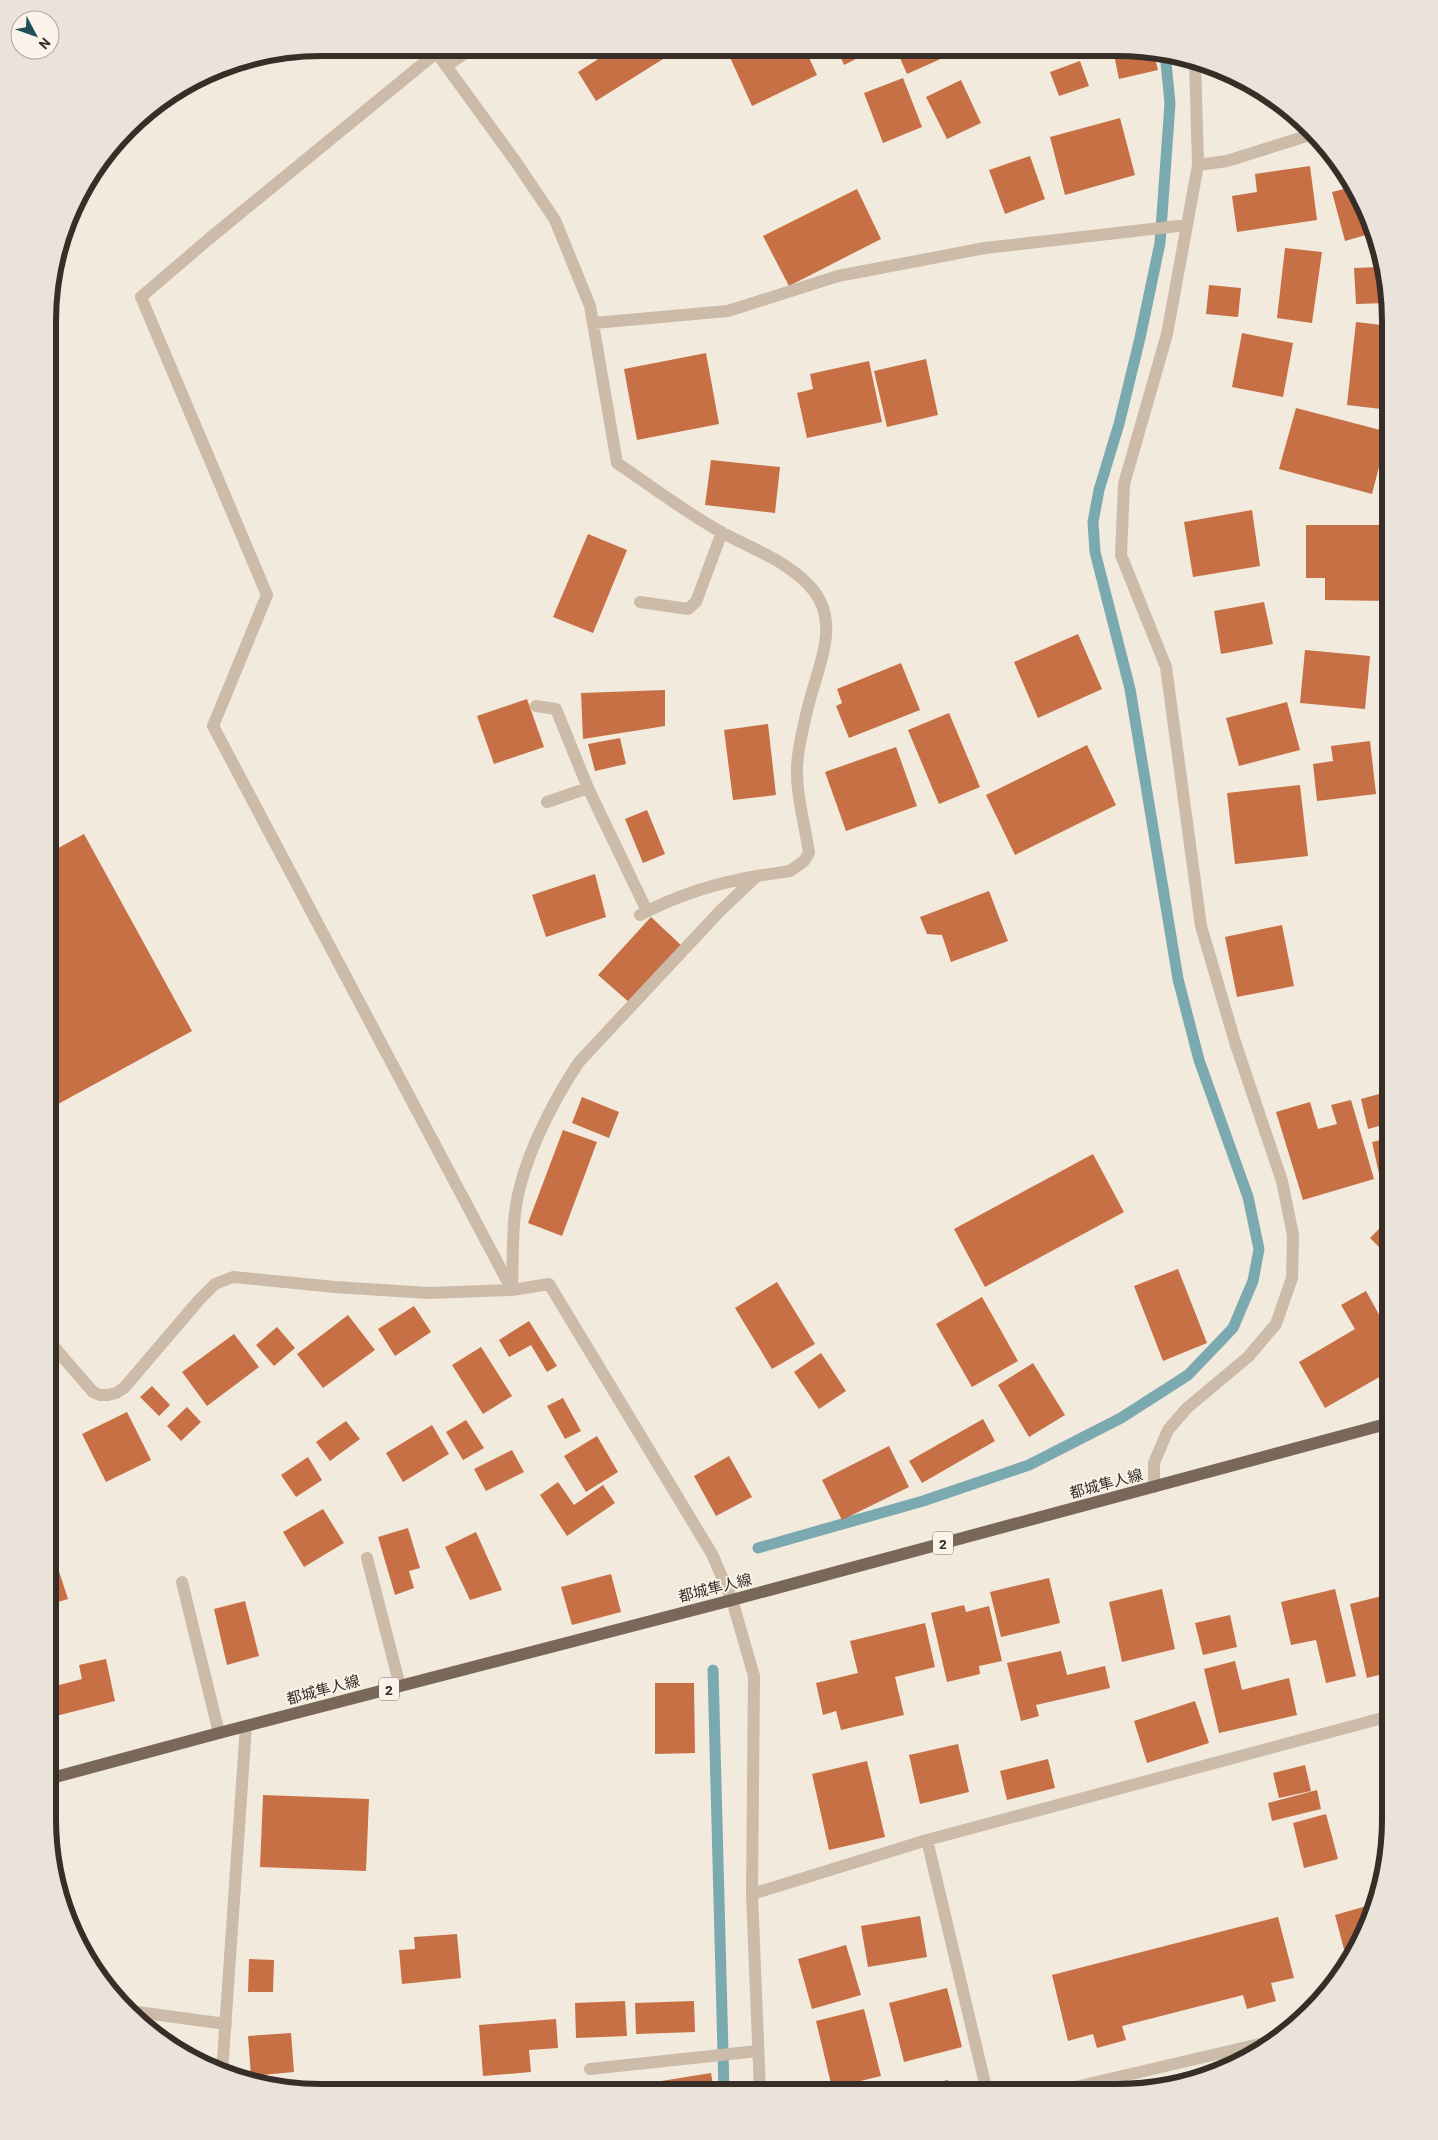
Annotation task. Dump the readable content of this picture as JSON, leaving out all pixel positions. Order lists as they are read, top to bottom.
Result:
{
  "streets": {
    "main road": ["都城隼人線", "2"]
  },
  "north": "bottom right"
}
